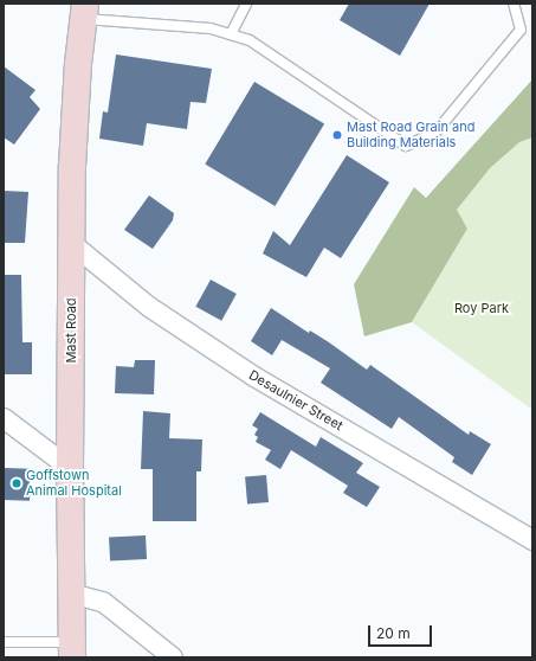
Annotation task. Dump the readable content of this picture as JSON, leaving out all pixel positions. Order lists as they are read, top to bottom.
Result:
{
  "streets": {
    "main road": ["Mast Road"],
    "street": ["Desaulnier Street"]
  },
  "crossings": [
    ["Mast Road", "Desaulnier Street"]
  ],
  "parks": ["Roy Park"],
  "places": ["Mast Road Grain and Building Materials", "Goffstown Animal Hospital"],
  "scale_bar": "20 m"
}
